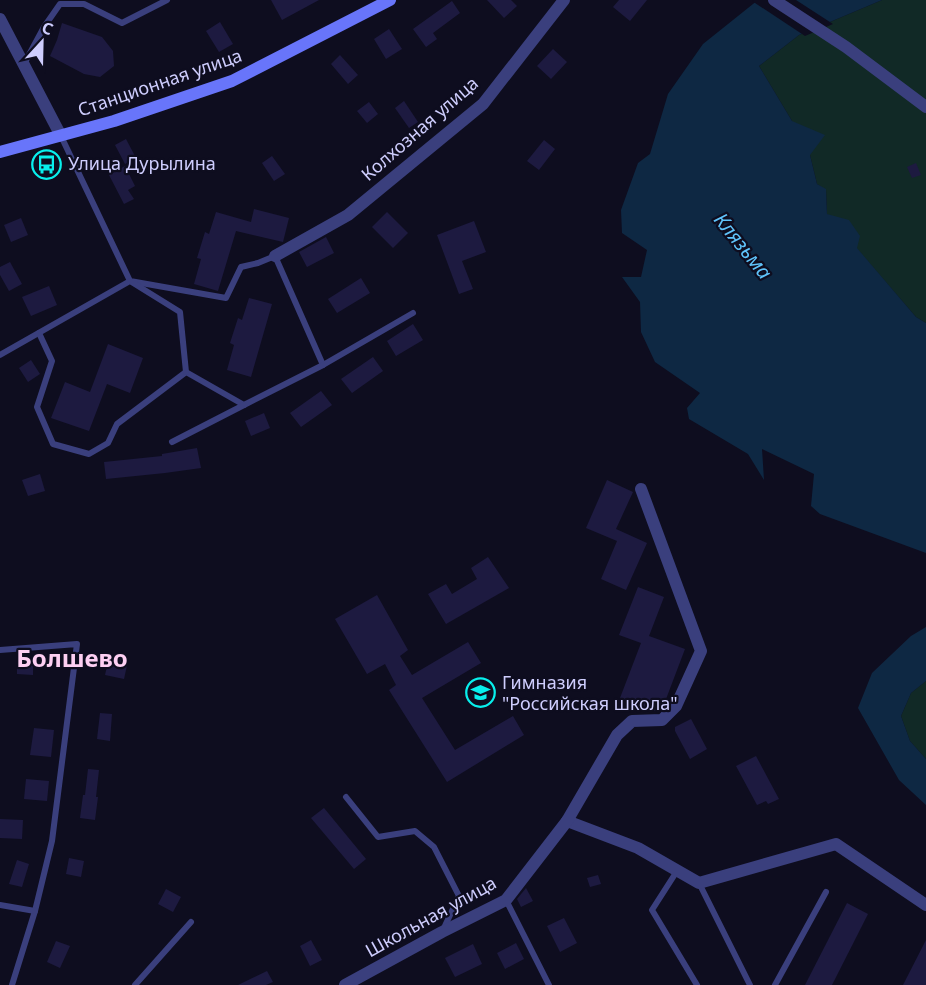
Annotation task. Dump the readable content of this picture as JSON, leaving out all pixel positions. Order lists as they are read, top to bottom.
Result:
{
  "streets": {
    "main road": ["Станционная улица"],
    "street": ["Колхозная улица", "Школьная улица"]
  },
  "districts": ["Болшево"],
  "water": ["Клязьма"],
  "places": {
    "bus stop": ["Улица Дурылина"],
    "school or university": ["Гимназия \"Российская школа\""]
  },
  "north": "top"
}
